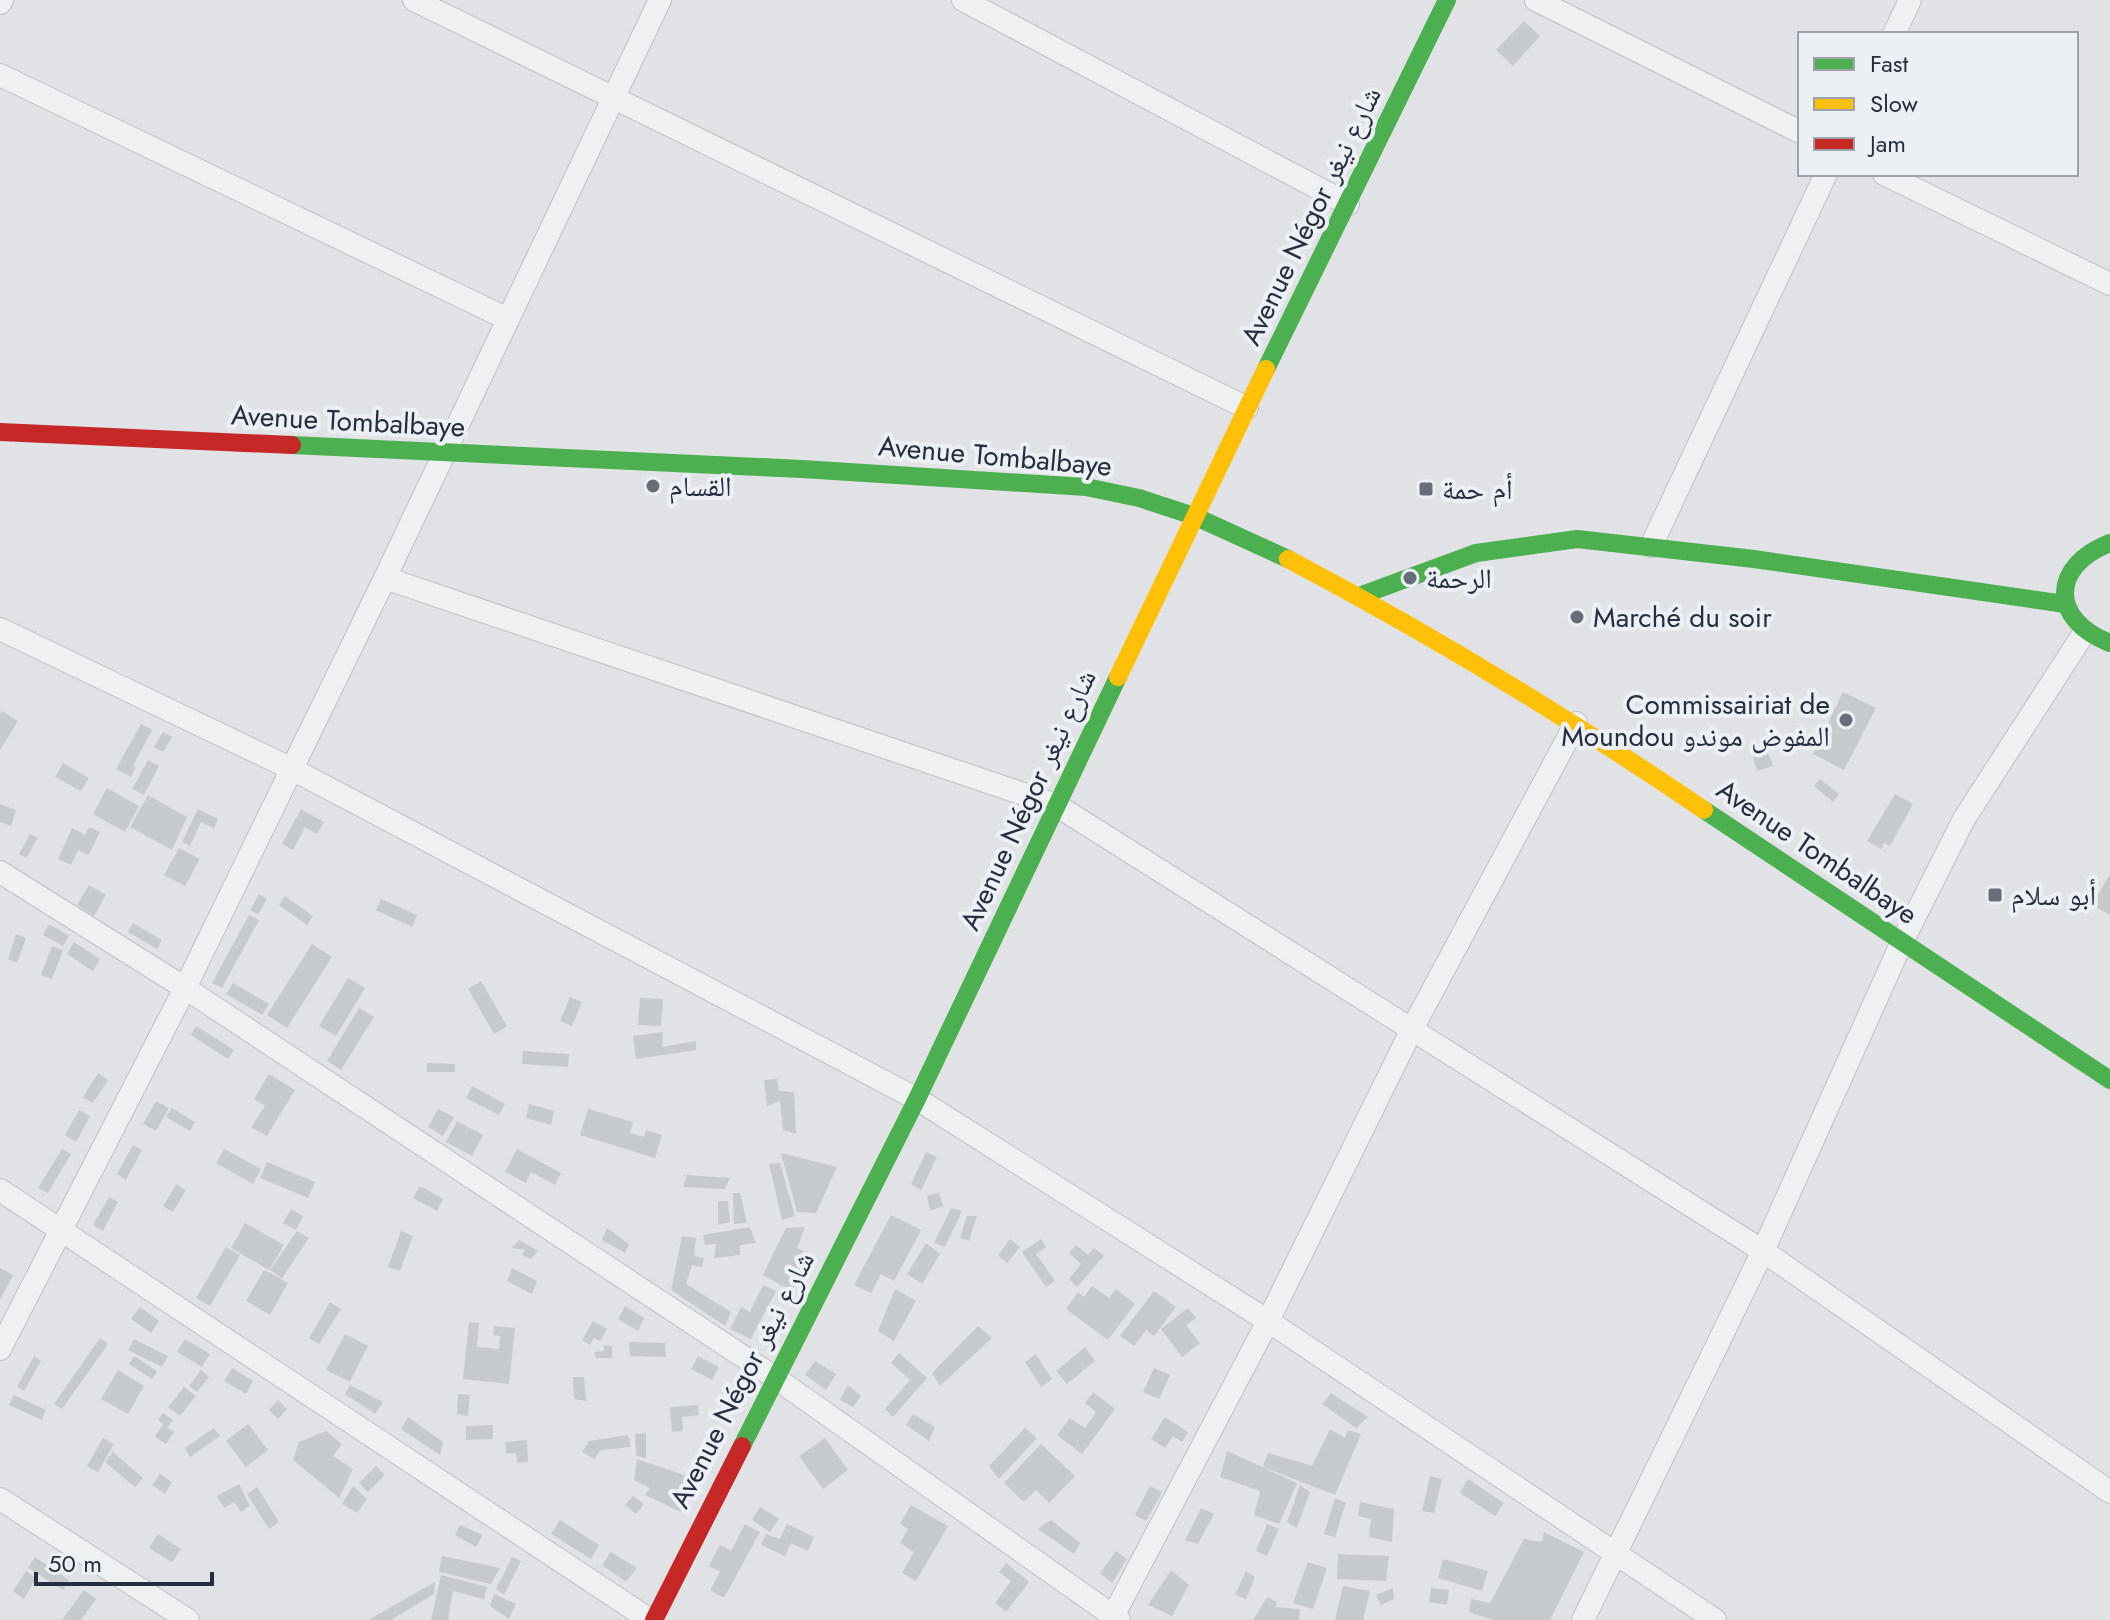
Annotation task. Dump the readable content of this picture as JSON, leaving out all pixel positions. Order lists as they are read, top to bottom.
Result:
{
  "streets": {
    "main road": ["Avenue Négor شارع نيغر", "Avenue Tombalbaye"]
  },
  "crossings": [
    ["Avenue Négor شارع نيغر", "Avenue Tombalbaye"]
  ],
  "places": {
    "other": [
      "القسام",
      "الرحمة",
      "Marché du soir",
      "Commissairiat de Moundou المفوض موندو"
    ],
    "transit": ["أم حمة", "أبو سلام"]
  },
  "legend": ["Fast", "Slow", "Jam"],
  "scale_bar": "50 m"
}
